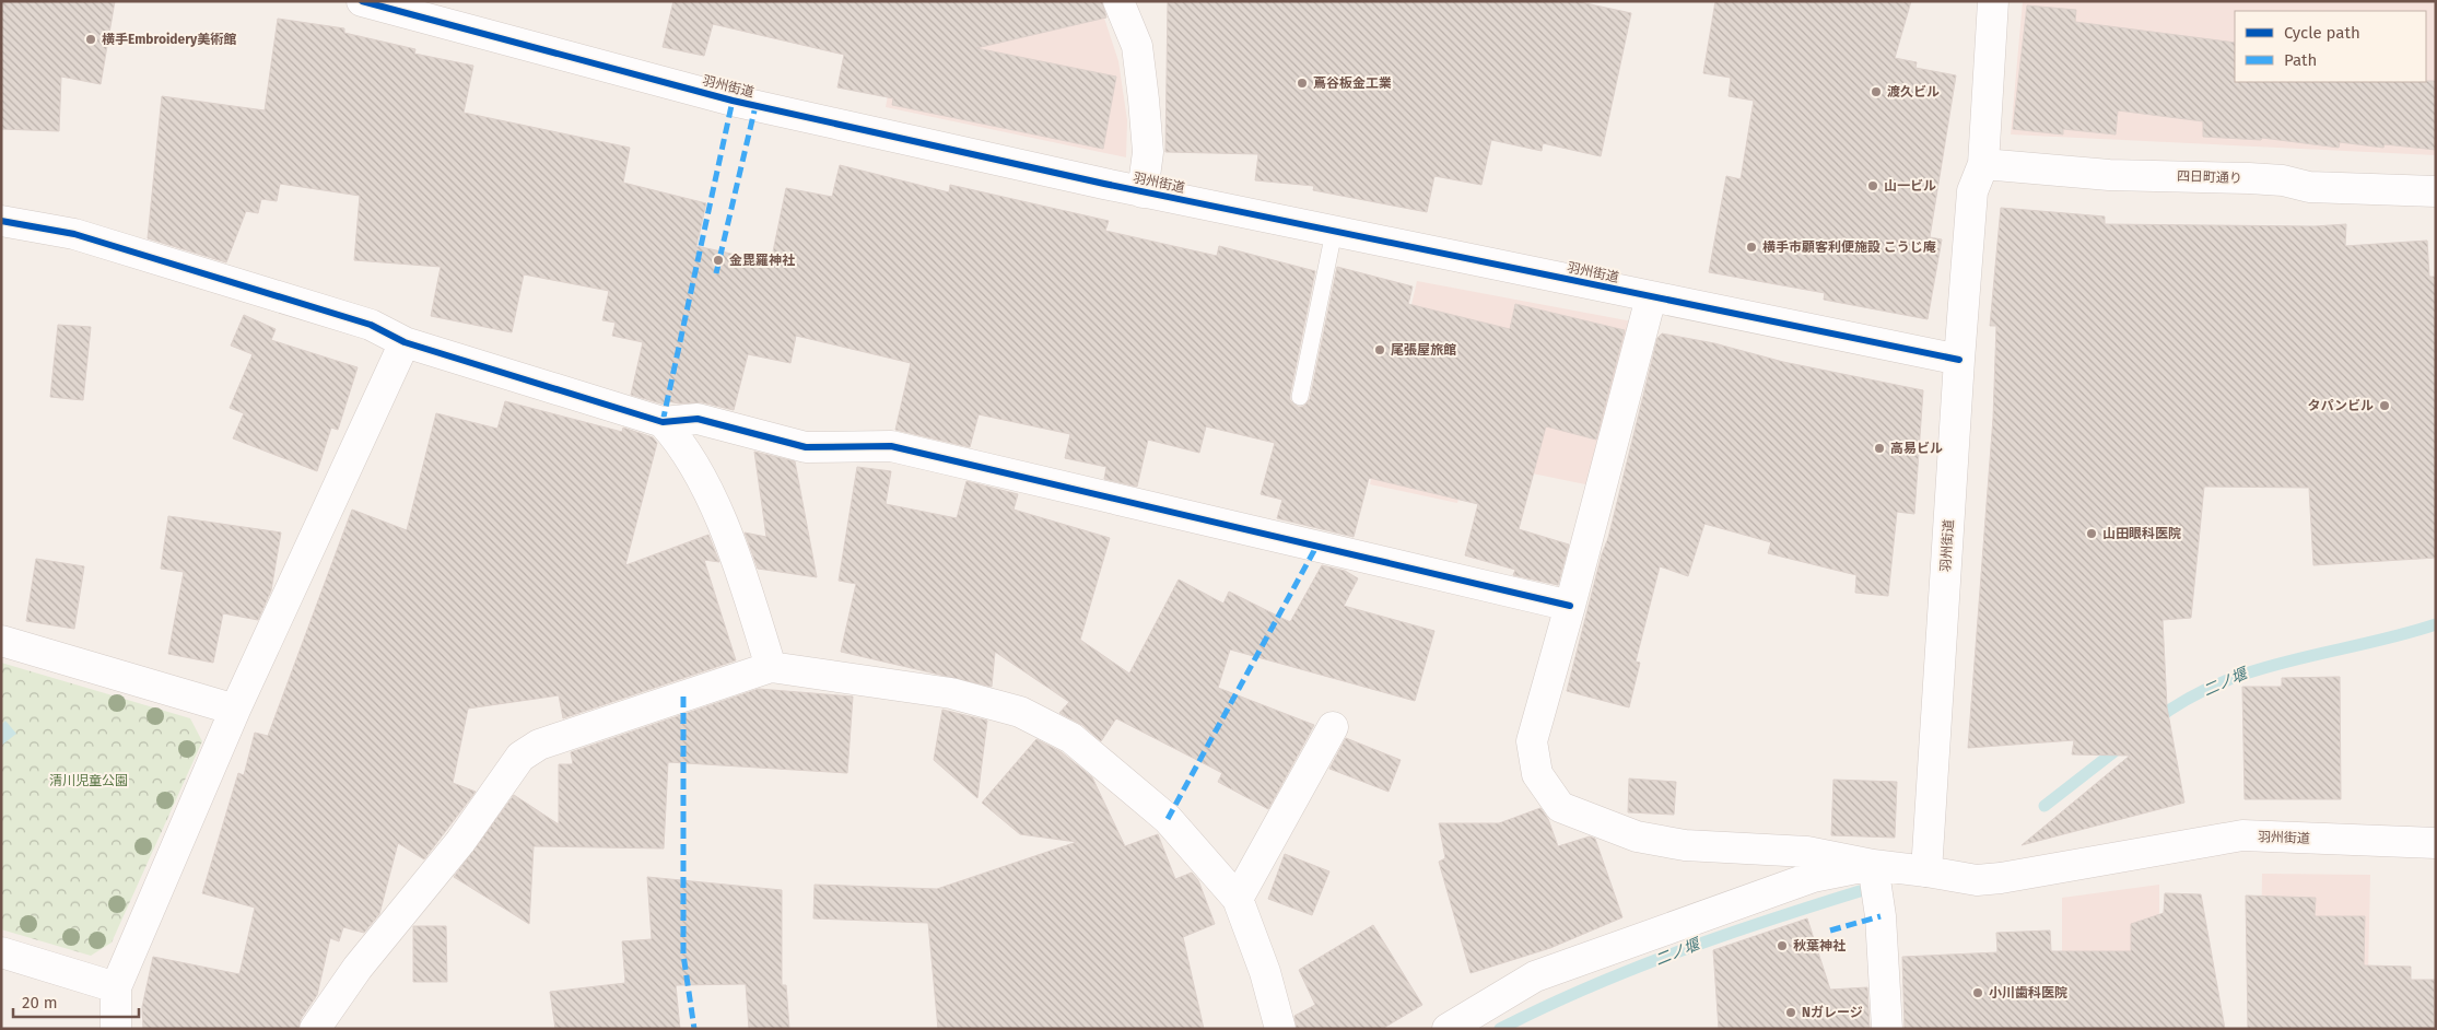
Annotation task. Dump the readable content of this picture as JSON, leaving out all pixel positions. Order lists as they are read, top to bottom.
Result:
{
  "streets": {
    "street": ["羽州街道", "四日町通り"]
  },
  "water": ["二ノ堰"],
  "parks": ["清川児童公園"],
  "places": [
    "横手Embroidery美術館",
    "蔦谷板金工業",
    "渡久ビル",
    "山一ビル",
    "横手市顧客利便施設 こうじ庵",
    "金毘羅神社",
    "尾張屋旅館",
    "タパンビル",
    "高易ビル",
    "山田眼科医院",
    "秋葉神社",
    "小川歯科医院",
    "Nガレージ"
  ],
  "legend": ["Cycle path", "Path"],
  "scale_bar": "20 m"
}
